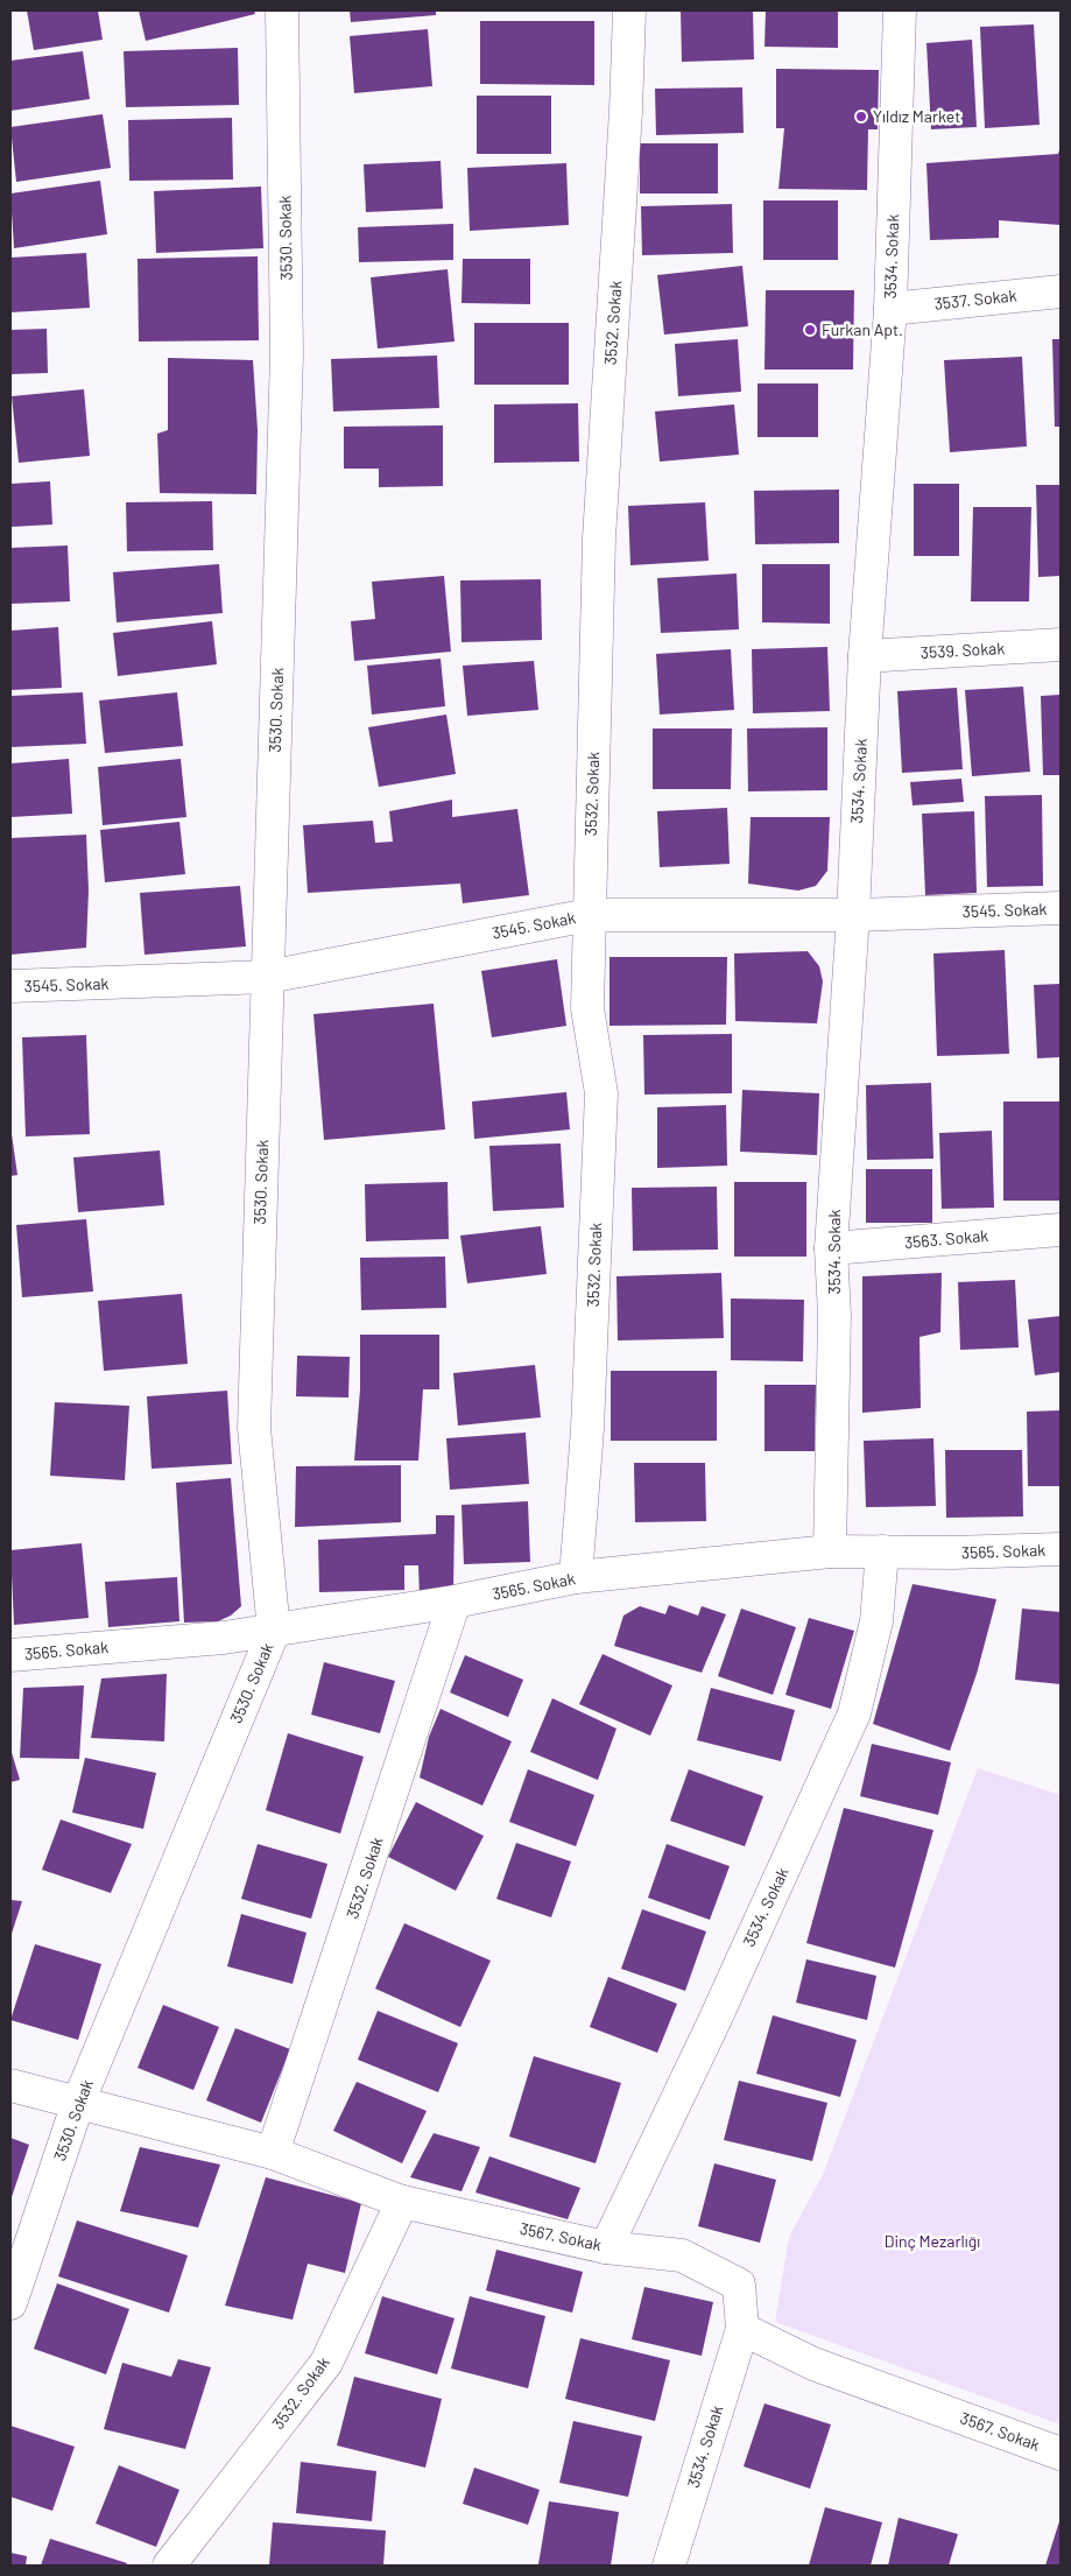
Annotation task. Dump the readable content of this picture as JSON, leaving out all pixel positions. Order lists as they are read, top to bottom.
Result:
{
  "streets": {
    "street": [
      "3530. Sokak",
      "3534. Sokak",
      "3537. Sokak",
      "3532. Sokak",
      "3539. Sokak",
      "3545. Sokak",
      "3563. Sokak",
      "3565. Sokak",
      "3567. Sokak"
    ]
  },
  "crossings": [
    ["3530. Sokak", "3545. Sokak"],
    ["3530. Sokak", "3565. Sokak"],
    ["3530. Sokak", "3567. Sokak"],
    ["3534. Sokak", "3537. Sokak"],
    ["3534. Sokak", "3539. Sokak"],
    ["3534. Sokak", "3545. Sokak"],
    ["3534. Sokak", "3563. Sokak"],
    ["3534. Sokak", "3565. Sokak"],
    ["3534. Sokak", "3567. Sokak"],
    ["3532. Sokak", "3545. Sokak"],
    ["3532. Sokak", "3565. Sokak"],
    ["3532. Sokak", "3567. Sokak"]
  ],
  "parks": ["Dinç Mezarlığı"],
  "places": ["Yıldız Market", "Furkan Apt."]
}
